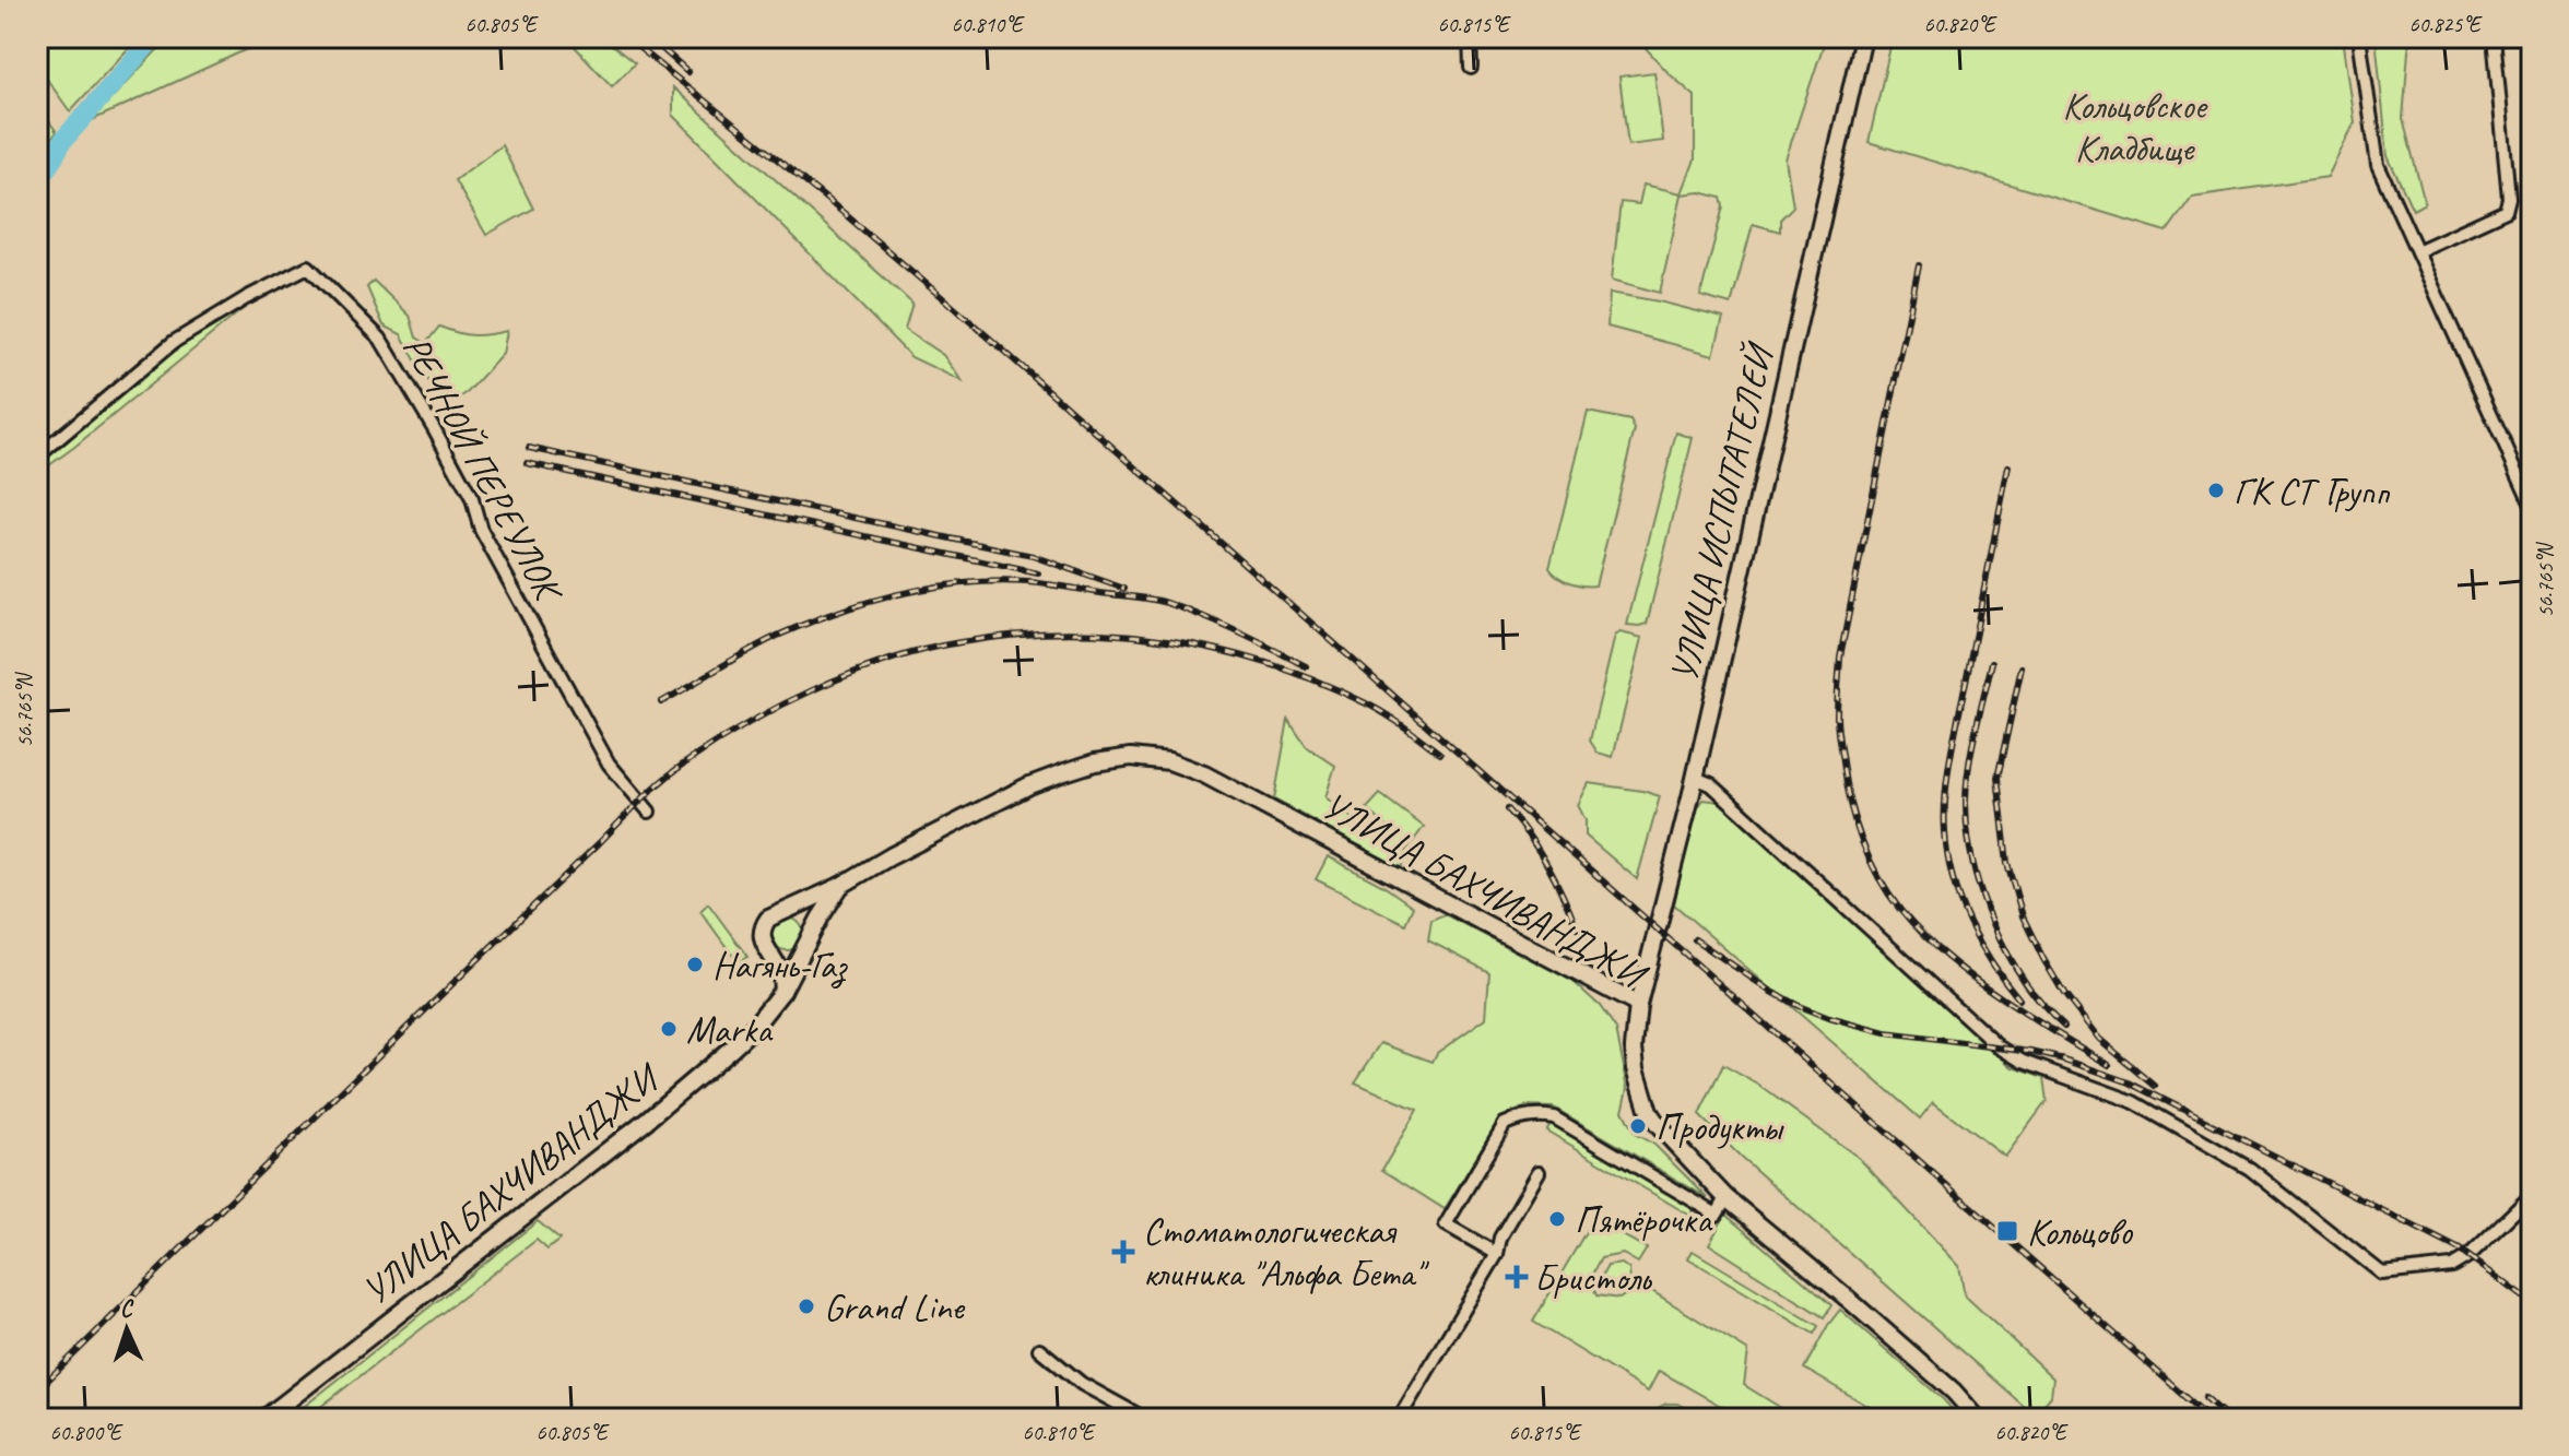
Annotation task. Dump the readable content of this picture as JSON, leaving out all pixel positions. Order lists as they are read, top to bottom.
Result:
{
  "streets": {
    "main road": ["УЛИЦА ИСПЫТАТЕЛЕЙ", "УЛИЦА БАХЧИВАНДЖИ"],
    "street": ["РЕЧНОЙ ПЕРЕУЛОК"]
  },
  "crossings": [
    ["УЛИЦА ИСПЫТАТЕЛЕЙ", "УЛИЦА БАХЧИВАНДЖИ"]
  ],
  "parks": ["Кольцовское Кладбище"],
  "places": {
    "other": [
      "ГК СТ Групп",
      "Нагянь-Газ",
      "Marka",
      "Продукты",
      "Пятёрочка",
      "Grand Line"
    ],
    "transit": ["Кольцово"],
    "health": ["Стоматологическая клиника \"Альфа Бета\"", "Бристоль"]
  },
  "north": "top",
  "coordinates": [
    "60.805°E",
    "60.810°E",
    "60.815°E",
    "60.820°E",
    "60.825°E",
    "56.765°N",
    "60.800°E"
  ]
}
